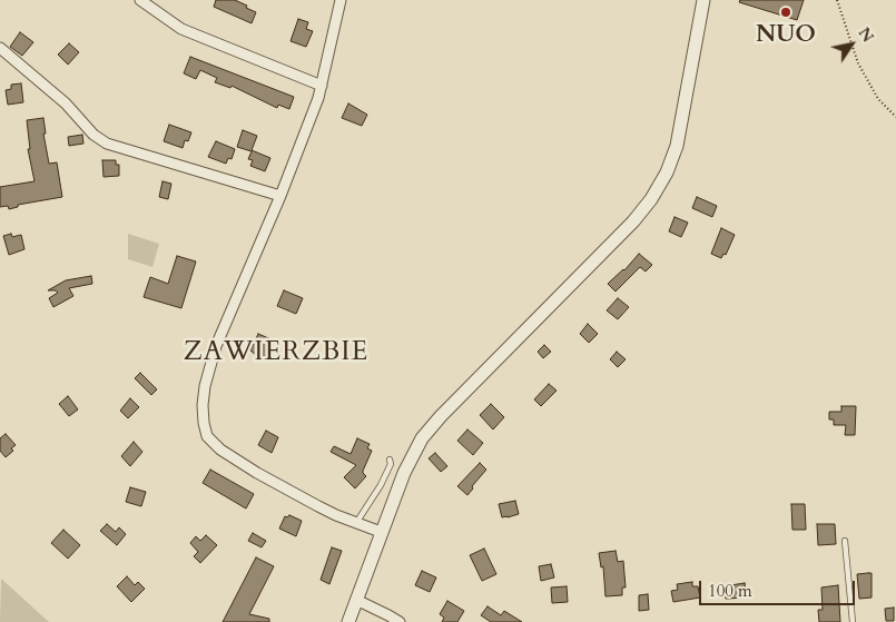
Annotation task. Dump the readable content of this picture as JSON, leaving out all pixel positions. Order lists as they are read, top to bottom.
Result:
{
  "districts": ["ZAWIERZBIE"],
  "places": ["NUO"],
  "scale_bar": "100 m",
  "north": "top right"
}
